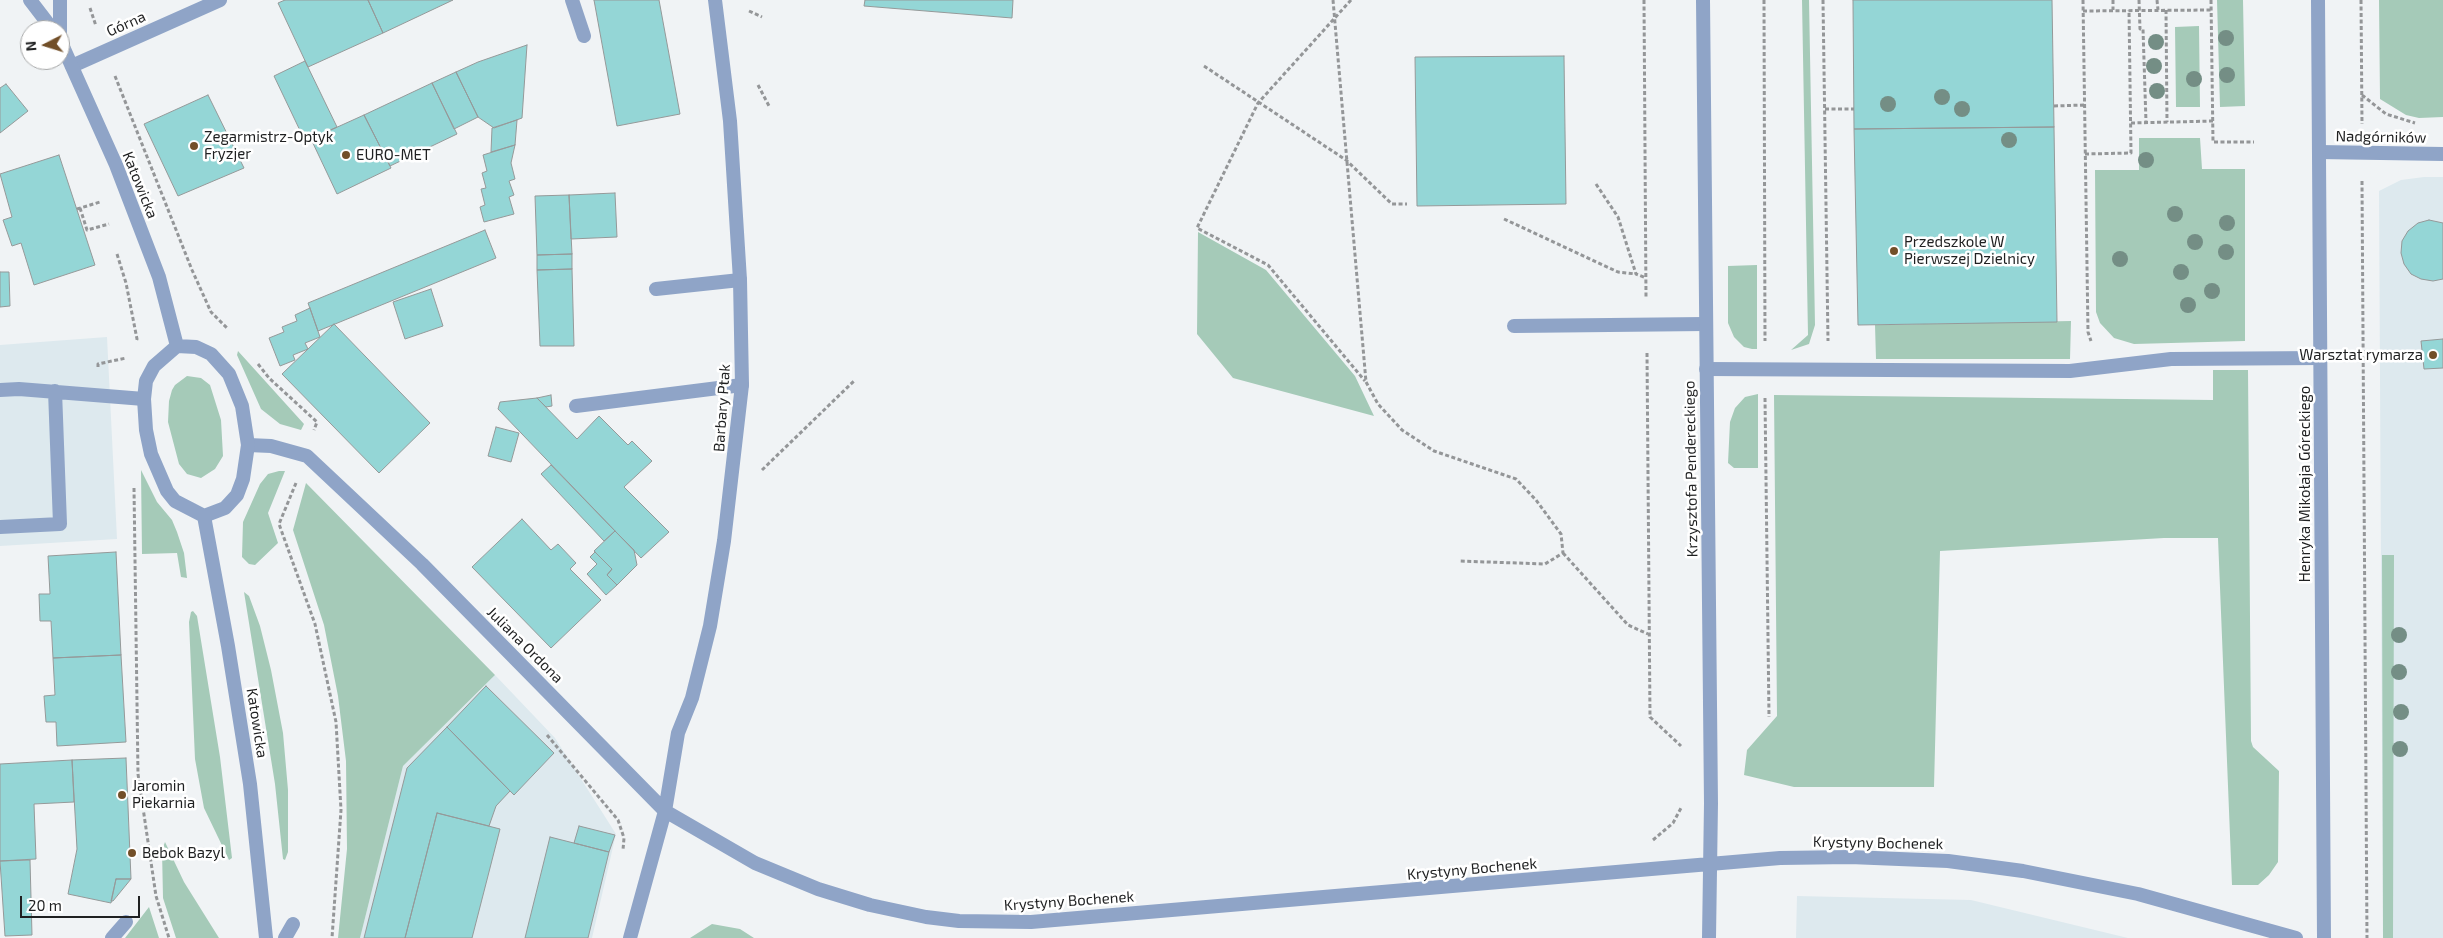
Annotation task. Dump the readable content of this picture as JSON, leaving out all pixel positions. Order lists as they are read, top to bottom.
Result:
{
  "streets": {
    "street": [
      "Górna",
      "Nadgórników",
      "Katowicka",
      "Barbary Ptak",
      "Krzysztofa Pendereckiego",
      "Henryka Mikołaja Góreckiego",
      "Juliana Ordona",
      "Krystyny Bochenek"
    ]
  },
  "crossings": [
    ["Górna", "Katowicka"],
    ["Nadgórników", "Henryka Mikołaja Góreckiego"],
    ["Katowicka", "Juliana Ordona"],
    ["Barbary Ptak", "Juliana Ordona"],
    ["Barbary Ptak", "Krystyny Bochenek"],
    ["Krzysztofa Pendereckiego", "Krystyny Bochenek"],
    ["Juliana Ordona", "Krystyny Bochenek"]
  ],
  "places": [
    "Zegarmistrz-Optyk Fryzjer",
    "EURO-MET",
    "Przedszkole W Pierwszej Dzielnicy",
    "Warsztat rymarza",
    "Jaromin Piekarnia",
    "Bebok Bazyl"
  ],
  "scale_bar": "20 m",
  "north": "left"
}
